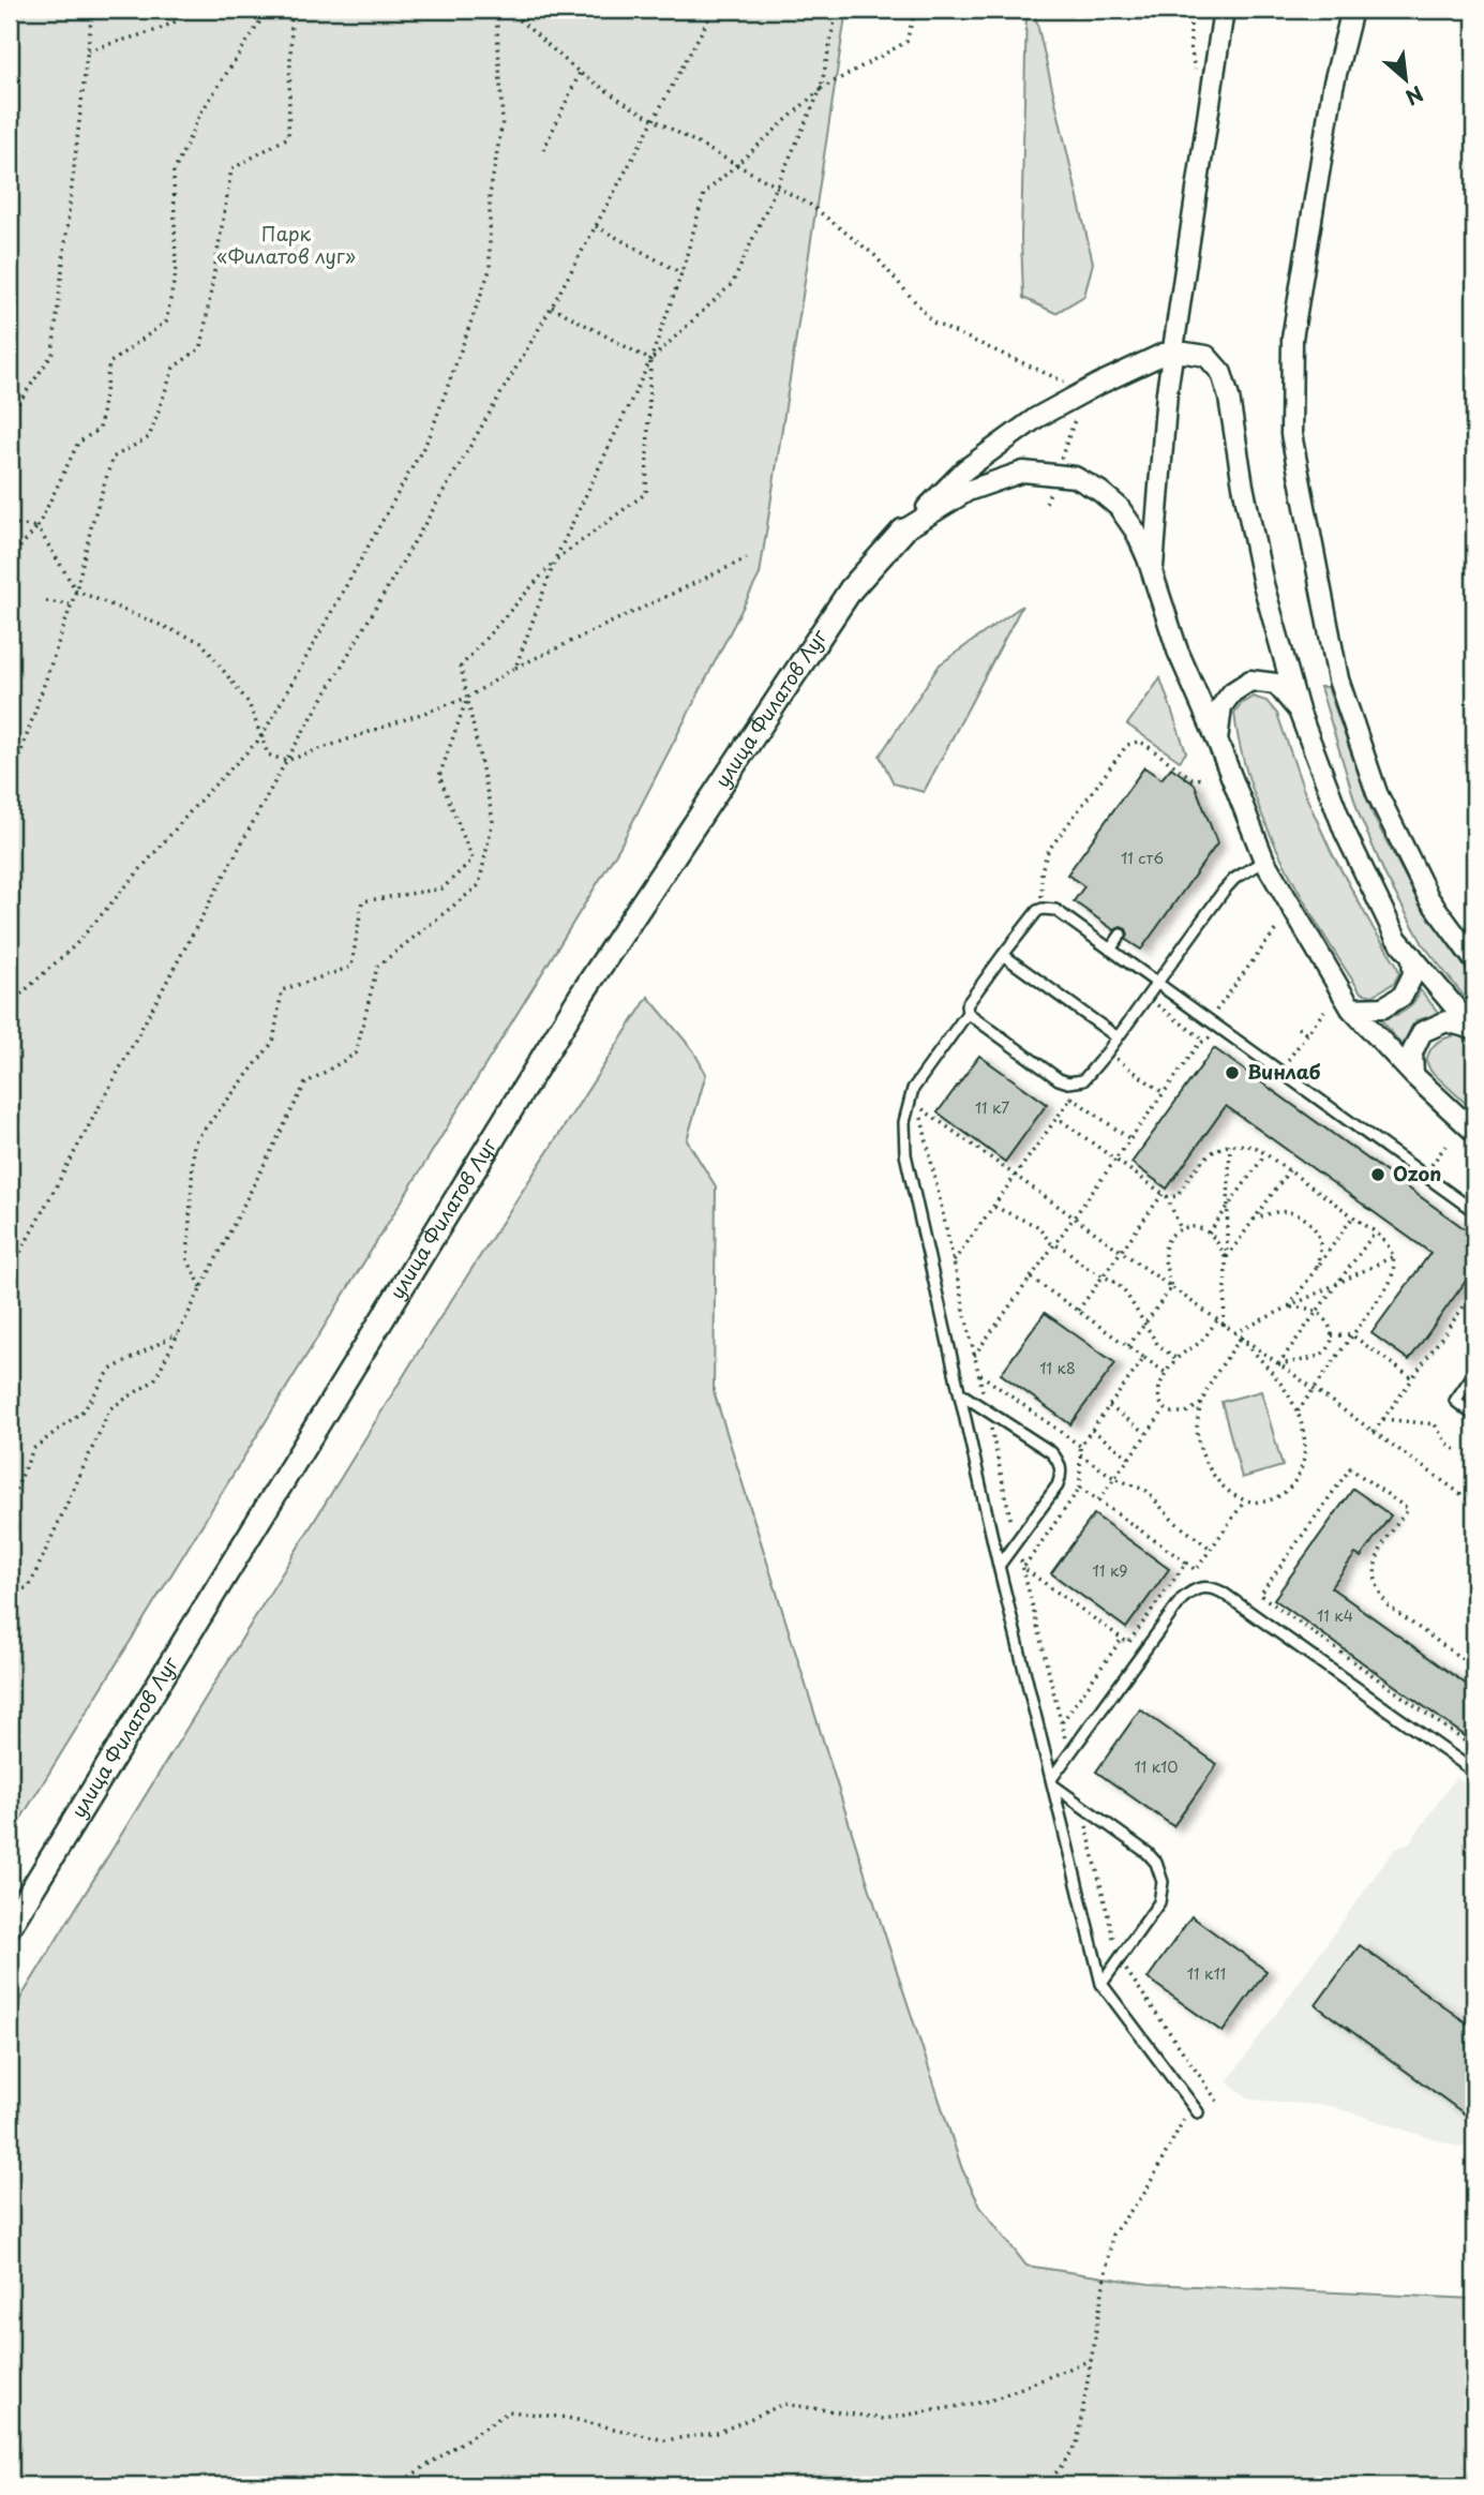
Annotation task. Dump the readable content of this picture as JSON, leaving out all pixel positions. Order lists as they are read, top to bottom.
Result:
{
  "streets": {
    "street": ["улица Филатов Луг"]
  },
  "parks": ["Парк «Филатов луг»"],
  "places": ["Винлаб", "Ozon"],
  "house_numbers": [
    "11 ст6",
    "11 к7",
    "11 к8",
    "11 к9",
    "11 к4",
    "11 к10",
    "11 к11"
  ],
  "north": "bottom right"
}
